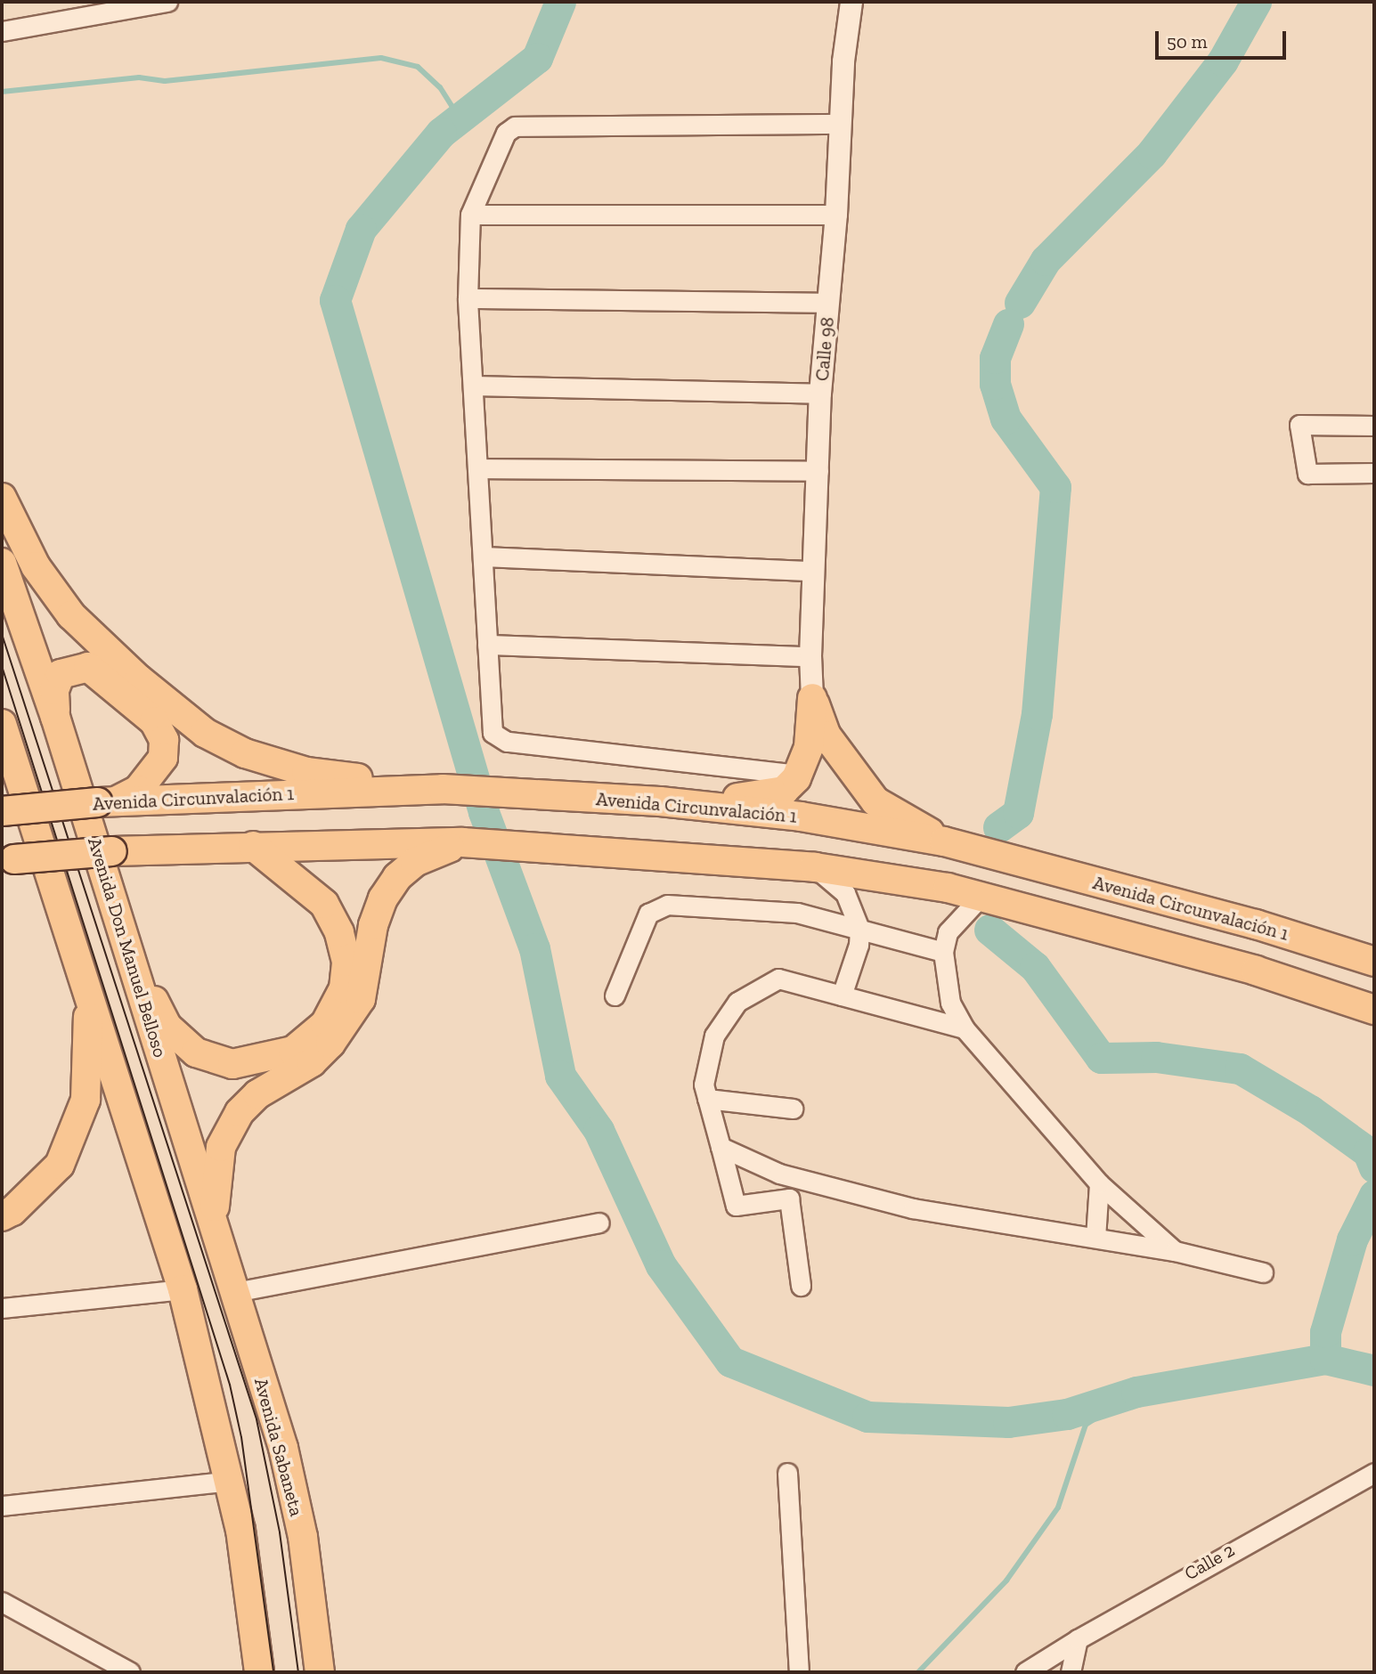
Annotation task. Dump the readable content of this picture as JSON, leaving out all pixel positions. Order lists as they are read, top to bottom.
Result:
{
  "streets": {
    "main road": ["Avenida Circunvalación 1", "Avenida Don Manuel Belloso", "Avenida Sabaneta"],
    "street": ["Calle 98", "Calle 2"]
  },
  "crossings": [
    ["Avenida Don Manuel Belloso", "Avenida Sabaneta"]
  ],
  "scale_bar": "50 m"
}
